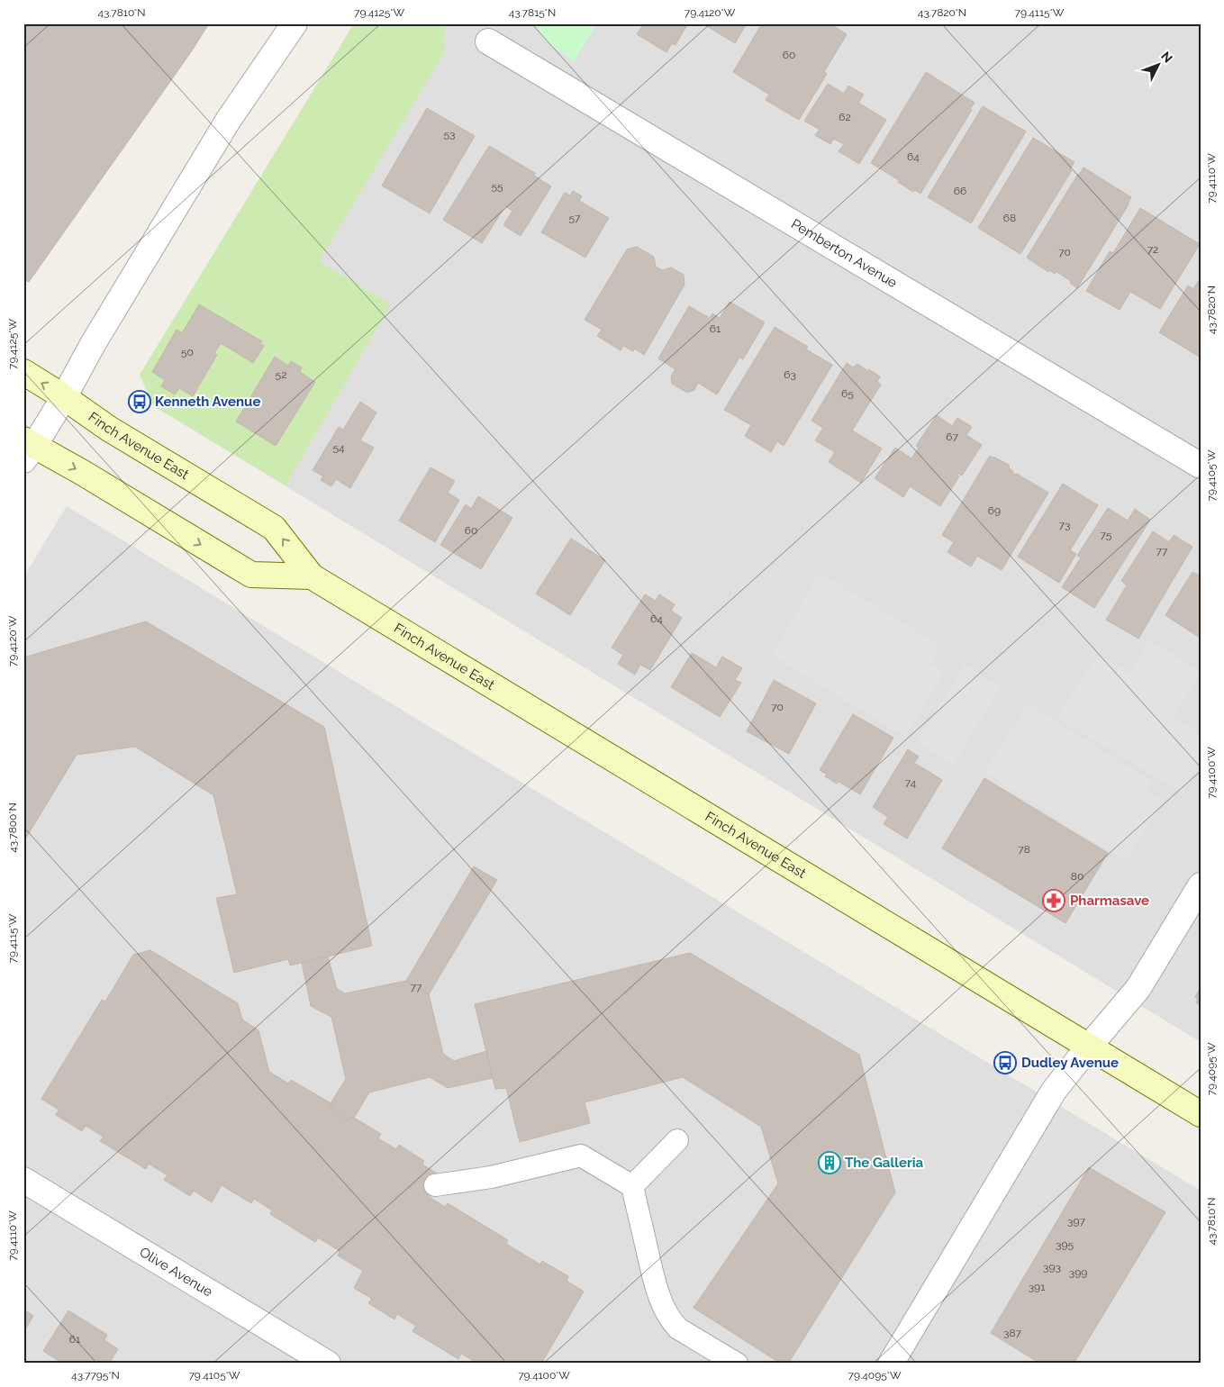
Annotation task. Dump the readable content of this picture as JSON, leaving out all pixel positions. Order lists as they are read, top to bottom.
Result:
{
  "streets": {
    "main road": ["Finch Avenue East"],
    "street": ["Pemberton Avenue", "Olive Avenue"]
  },
  "places": {
    "bus stop": ["Kenneth Avenue", "Dudley Avenue"],
    "pharmacy": ["Pharmasave"],
    "building": ["The Galleria"]
  },
  "house_numbers": [
    "60",
    "62",
    "53",
    "64",
    "55",
    "66",
    "57",
    "68",
    "72",
    "70",
    "61",
    "50",
    "52",
    "63",
    "65",
    "67",
    "54",
    "69",
    "73",
    "60",
    "75",
    "77",
    "64",
    "70",
    "74",
    "78",
    "80",
    "77",
    "397",
    "395",
    "393",
    "399",
    "391",
    "387",
    "61"
  ],
  "north": "top right",
  "coordinates": [
    "43.7810°N",
    "79.4125°W",
    "43.7815°N",
    "79.4120°W",
    "43.7820°N",
    "79.4115°W",
    "79.4110°W",
    "79.4105°W",
    "79.4100°W",
    "43.7800°N",
    "79.4095°W",
    "43.7795°N"
  ]
}
